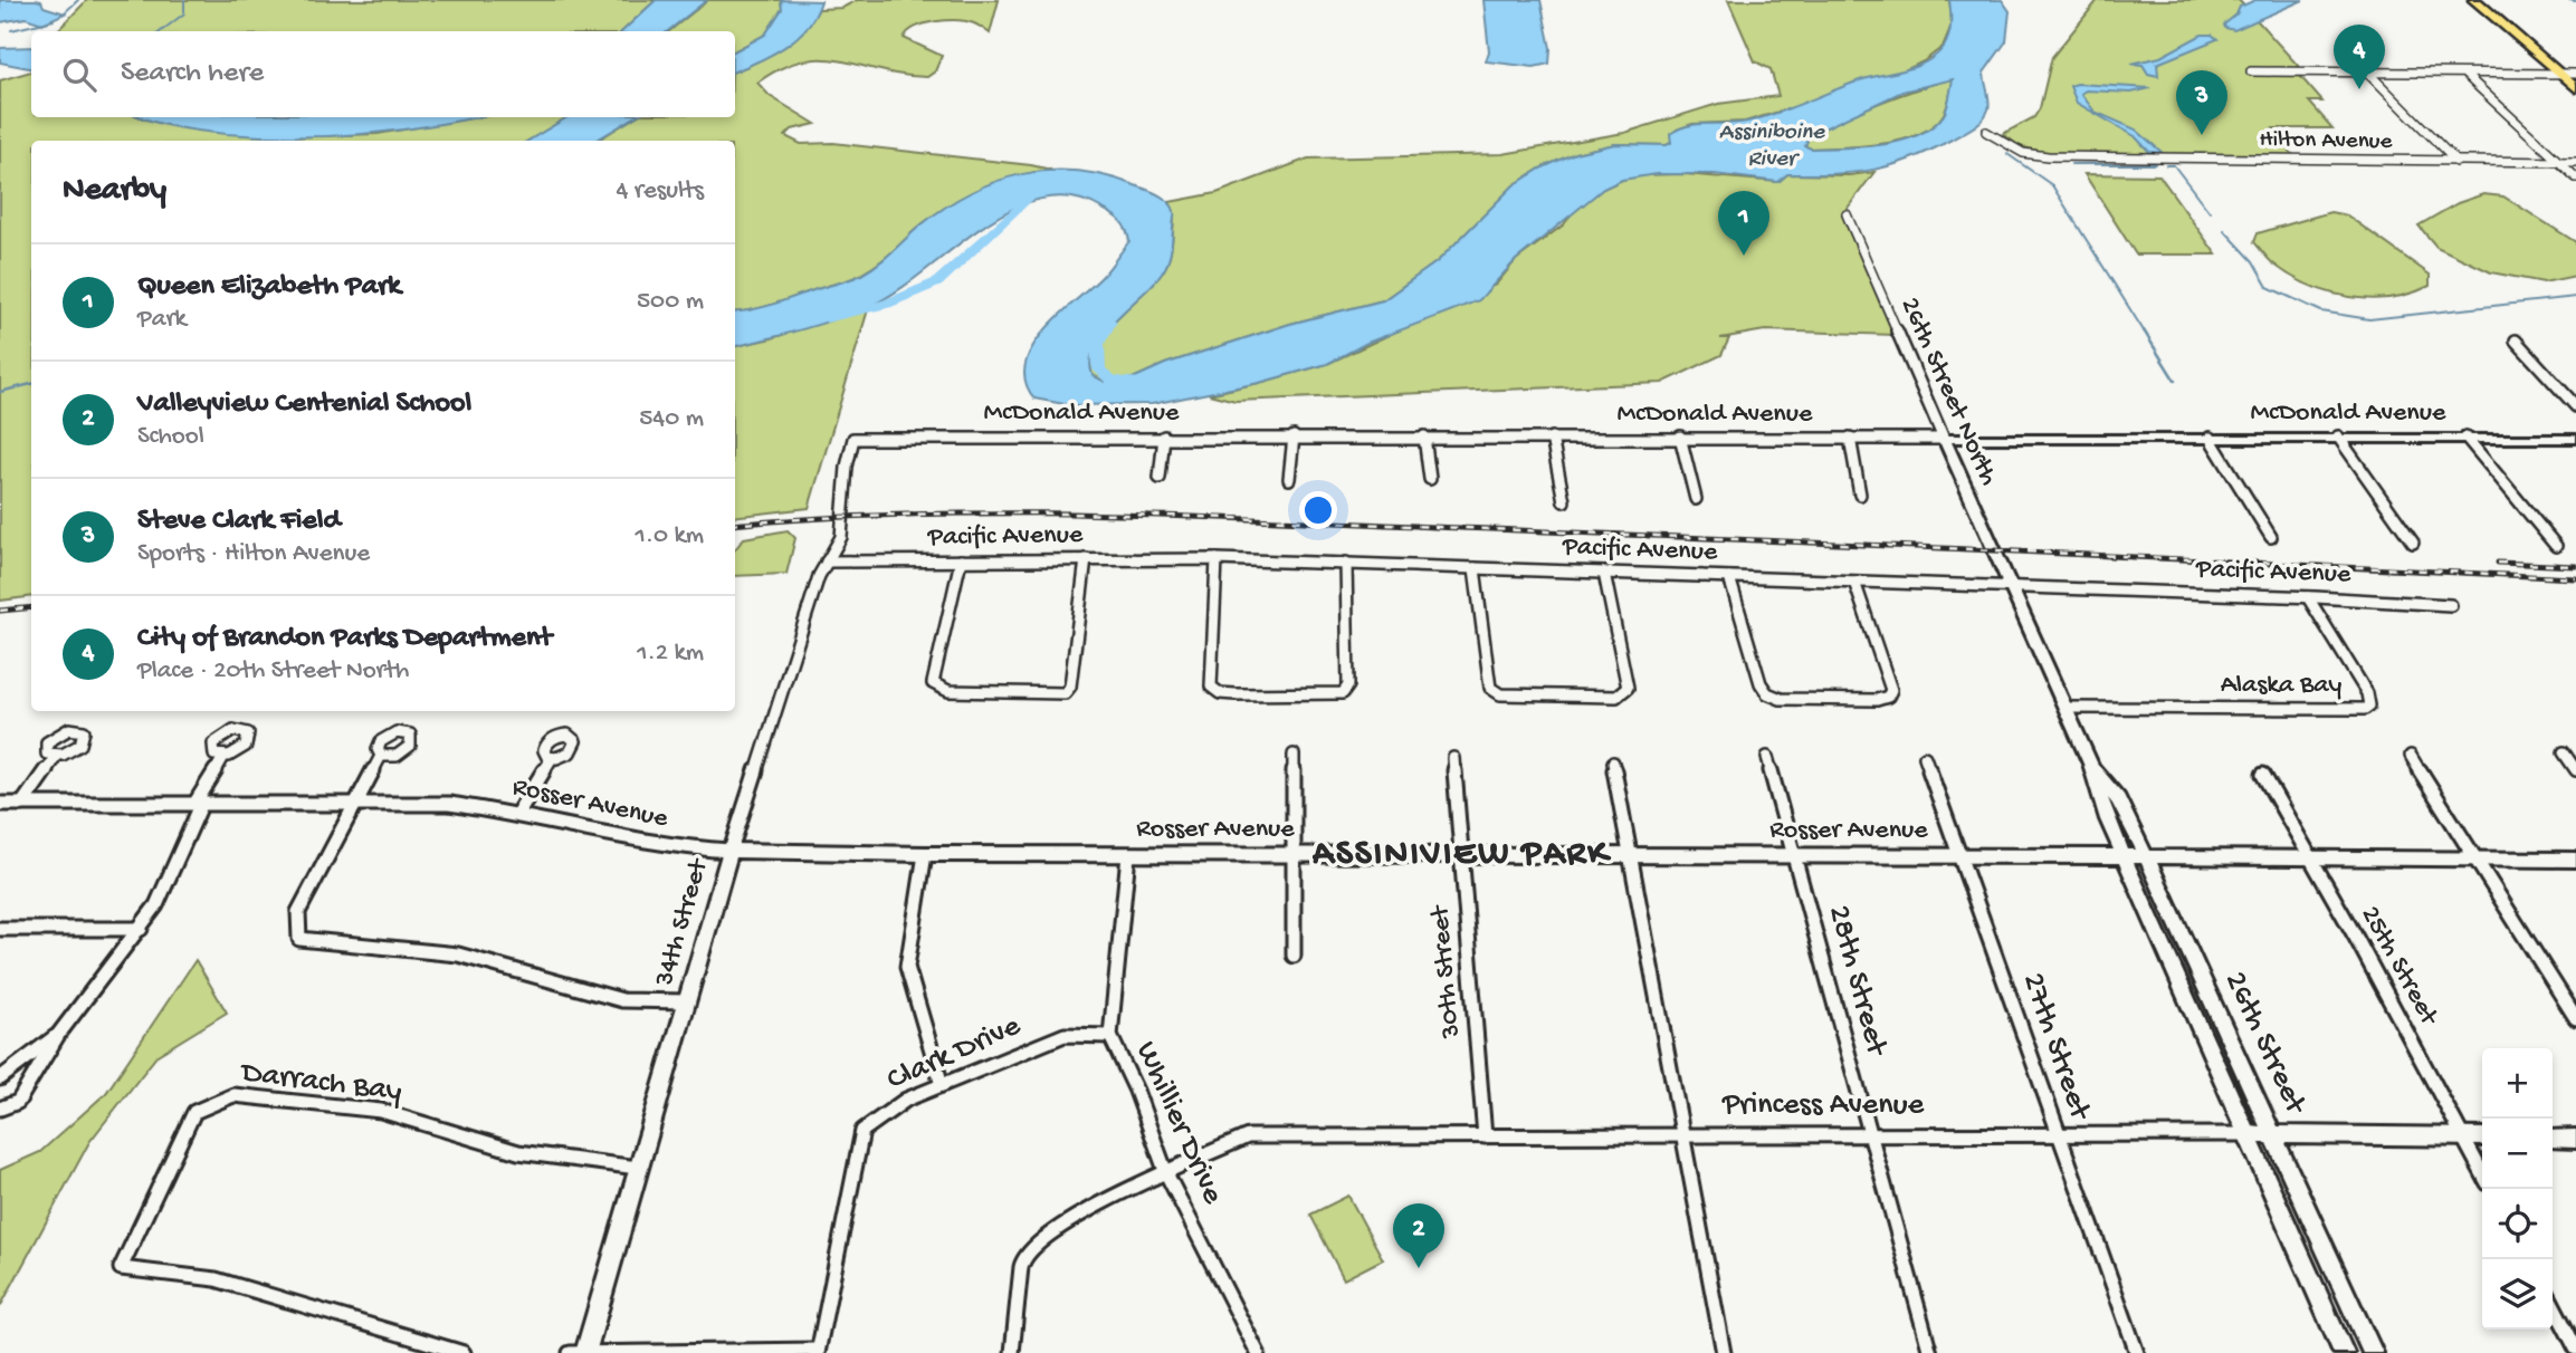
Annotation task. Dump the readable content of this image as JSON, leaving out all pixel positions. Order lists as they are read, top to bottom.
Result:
{
  "streets": {
    "street": [
      "Hilton Avenue",
      "26th Street North",
      "McDonald Avenue",
      "Pacific Avenue",
      "Alaska Bay",
      "Rosser Avenue",
      "34th Street",
      "25th Street",
      "30th Street",
      "28th Street",
      "26th Street",
      "27th Street",
      "Clark Drive",
      "Darrach Bay",
      "Princess Avenue",
      "Whillier Drive"
    ]
  },
  "crossings": [
    ["26th Street North", "McDonald Avenue"],
    ["26th Street North", "Pacific Avenue"],
    ["26th Street North", "26th Street"],
    ["McDonald Avenue", "34th Street"],
    ["Pacific Avenue", "Alaska Bay"],
    ["Pacific Avenue", "34th Street"],
    ["Pacific Avenue", "26th Street"],
    ["Alaska Bay", "26th Street"],
    ["Rosser Avenue", "34th Street"],
    ["Rosser Avenue", "25th Street"],
    ["Rosser Avenue", "30th Street"],
    ["Rosser Avenue", "28th Street"],
    ["Rosser Avenue", "26th Street"],
    ["Rosser Avenue", "27th Street"],
    ["Rosser Avenue", "Whillier Drive"],
    ["34th Street", "Darrach Bay"],
    ["25th Street", "Princess Avenue"],
    ["30th Street", "Princess Avenue"],
    ["28th Street", "Princess Avenue"],
    ["26th Street", "Princess Avenue"],
    ["27th Street", "Princess Avenue"],
    ["Clark Drive", "Whillier Drive"],
    ["Princess Avenue", "Whillier Drive"]
  ],
  "districts": ["ASSINIVIEW PARK"],
  "water": ["Assiniboine River"],
  "page": {
    "pins": [
      "4",
      "3",
      "1",
      "2"
    ],
    "search": "Search here",
    "heading": ["Nearby", "4 results"],
    "list": [
      {
        "mark": "1",
        "name": "Queen Elizabeth Park",
        "note": "Park",
        "value": "500 m"
      },
      {
        "mark": "2",
        "name": "Valleyview Centenial School",
        "note": "School",
        "value": "540 m"
      },
      {
        "mark": "3",
        "name": "Steve Clark Field",
        "note": "Sports · Hilton Avenue",
        "value": "1.0 km"
      },
      {
        "mark": "4",
        "name": "City of Brandon Parks Department",
        "note": "Place · 20th Street North",
        "value": "1.2 km"
      }
    ],
    "map_buttons": ["+", "−"]
  }
}
